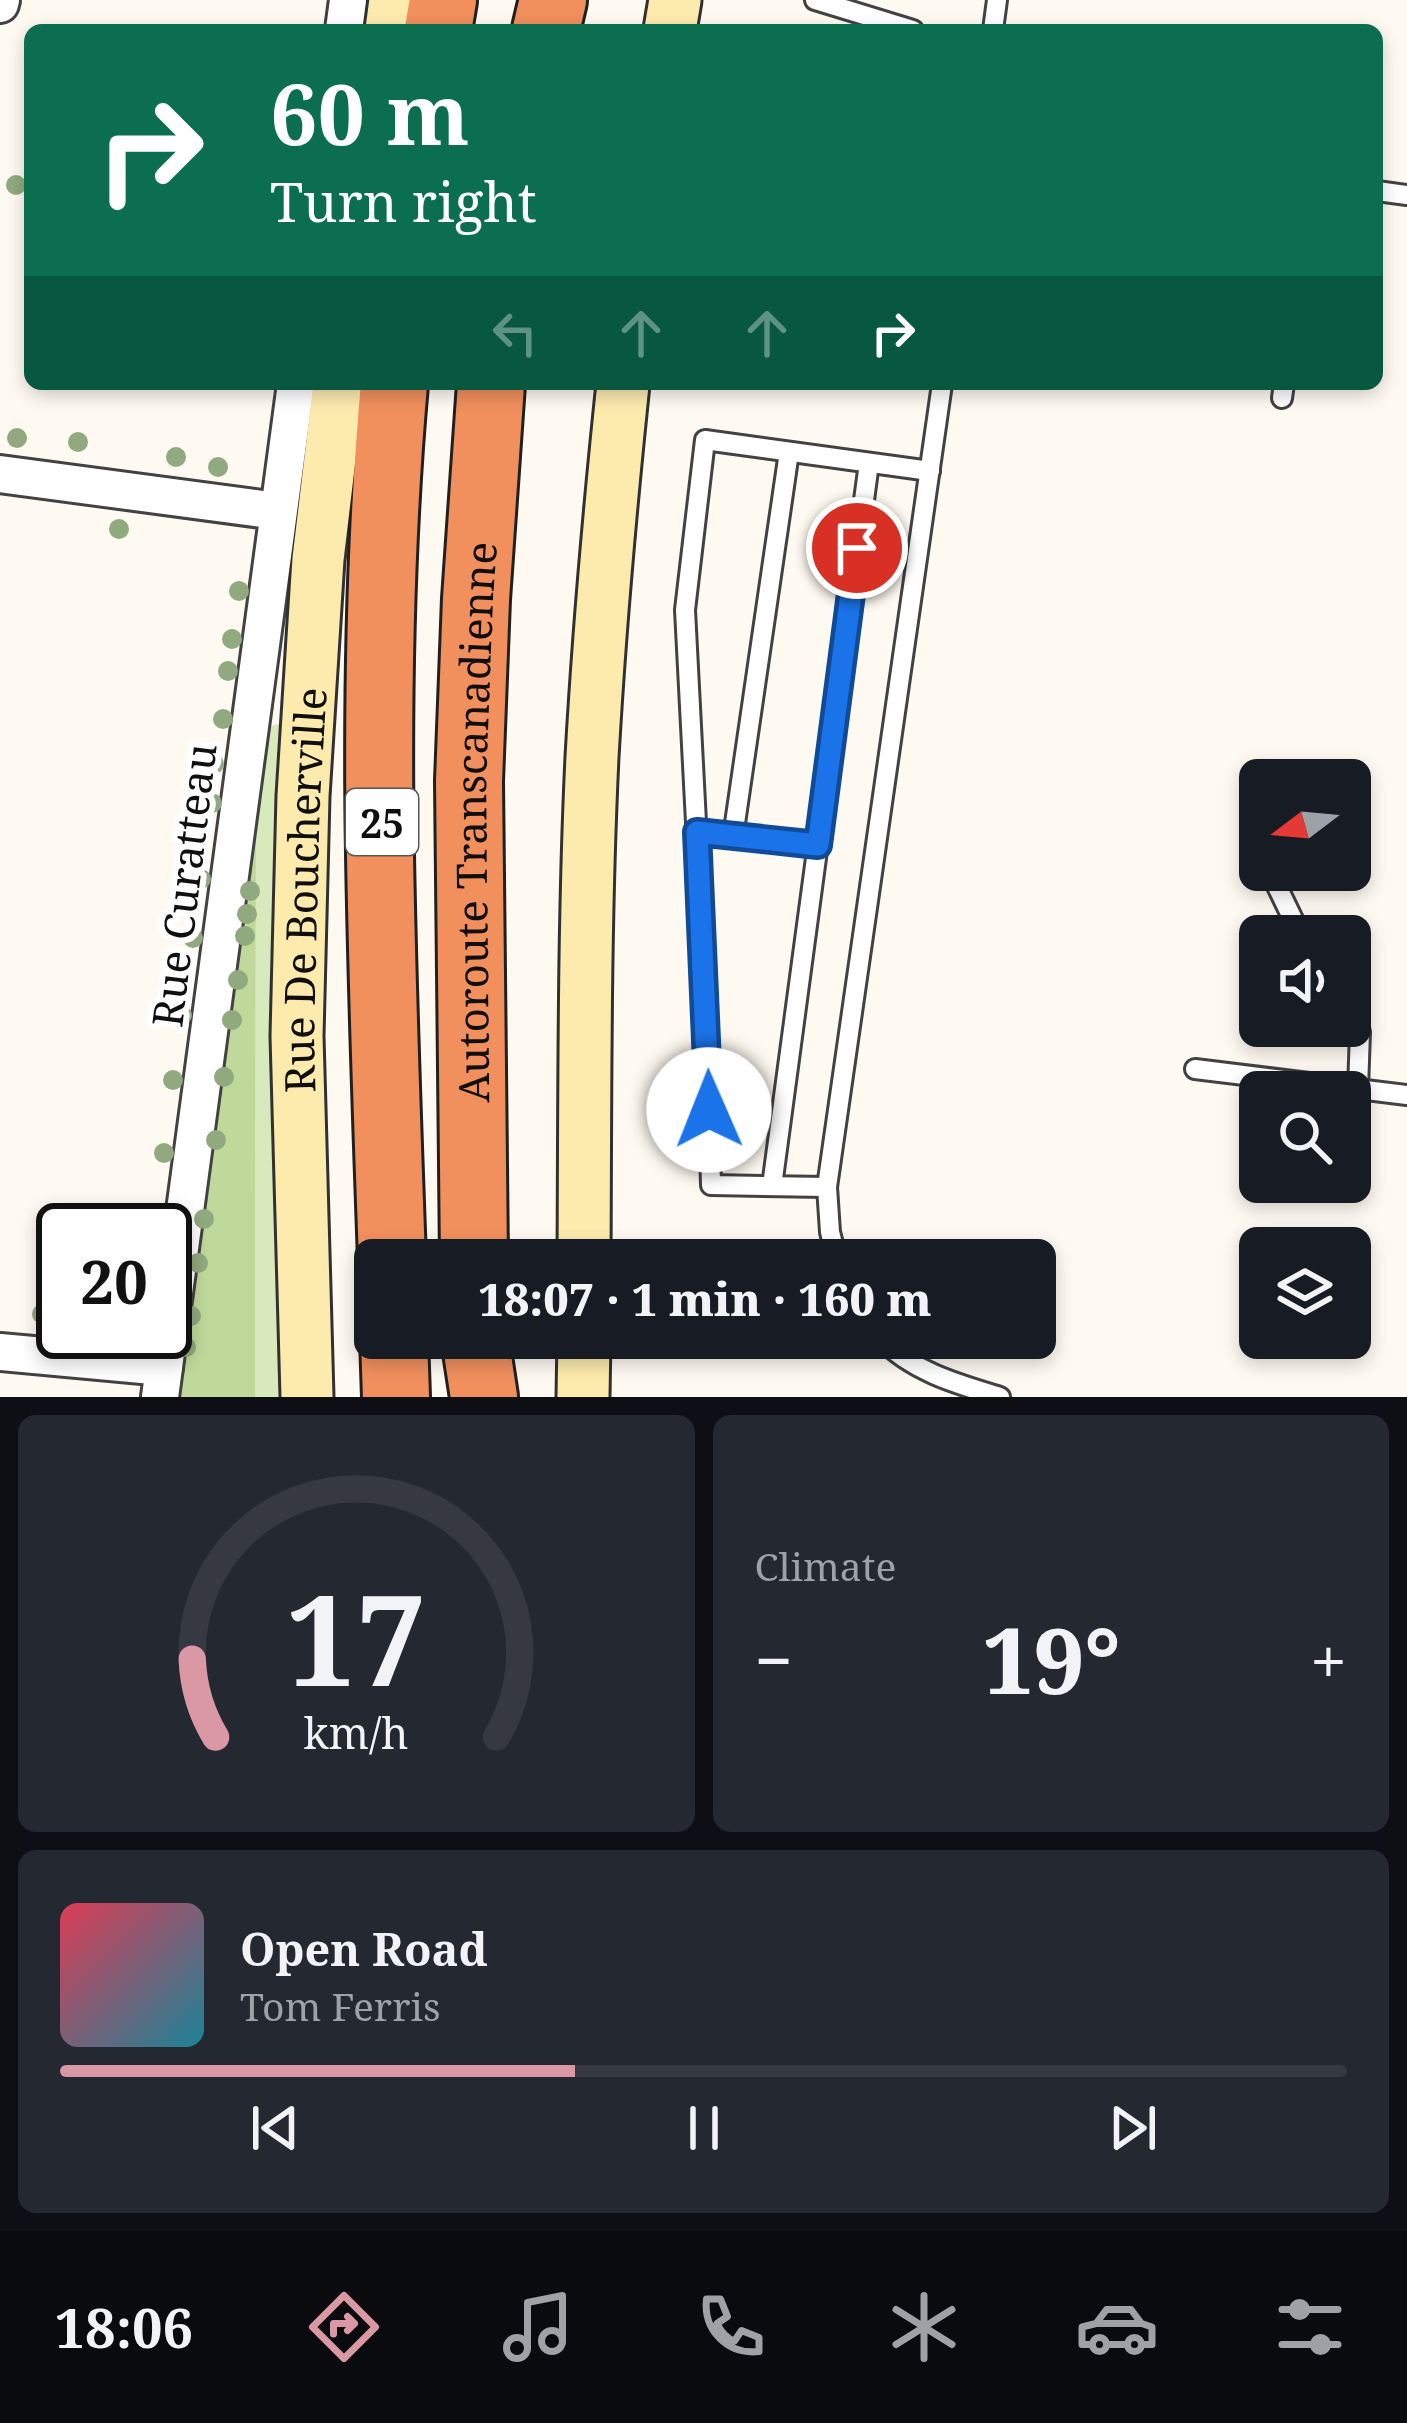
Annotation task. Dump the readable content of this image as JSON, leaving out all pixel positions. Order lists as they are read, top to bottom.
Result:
{
  "streets": {
    "highway": ["25", "Autoroute Transcanadienne"],
    "main road": ["Rue De Boucherville"],
    "street": ["Rue Curatteau"]
  },
  "north": "left",
  "page": {
    "turn": ["60 m", "Turn right"],
    "limit": "20",
    "trip": "18:07 · 1 min · 160 m",
    "tile": "Climate",
    "heat": ["−", "19°", "+"],
    "song": ["Open Road", "Tom Ferris"],
    "tabs": "18:06",
    "gauge": ["17", "km/h"]
  }
}
